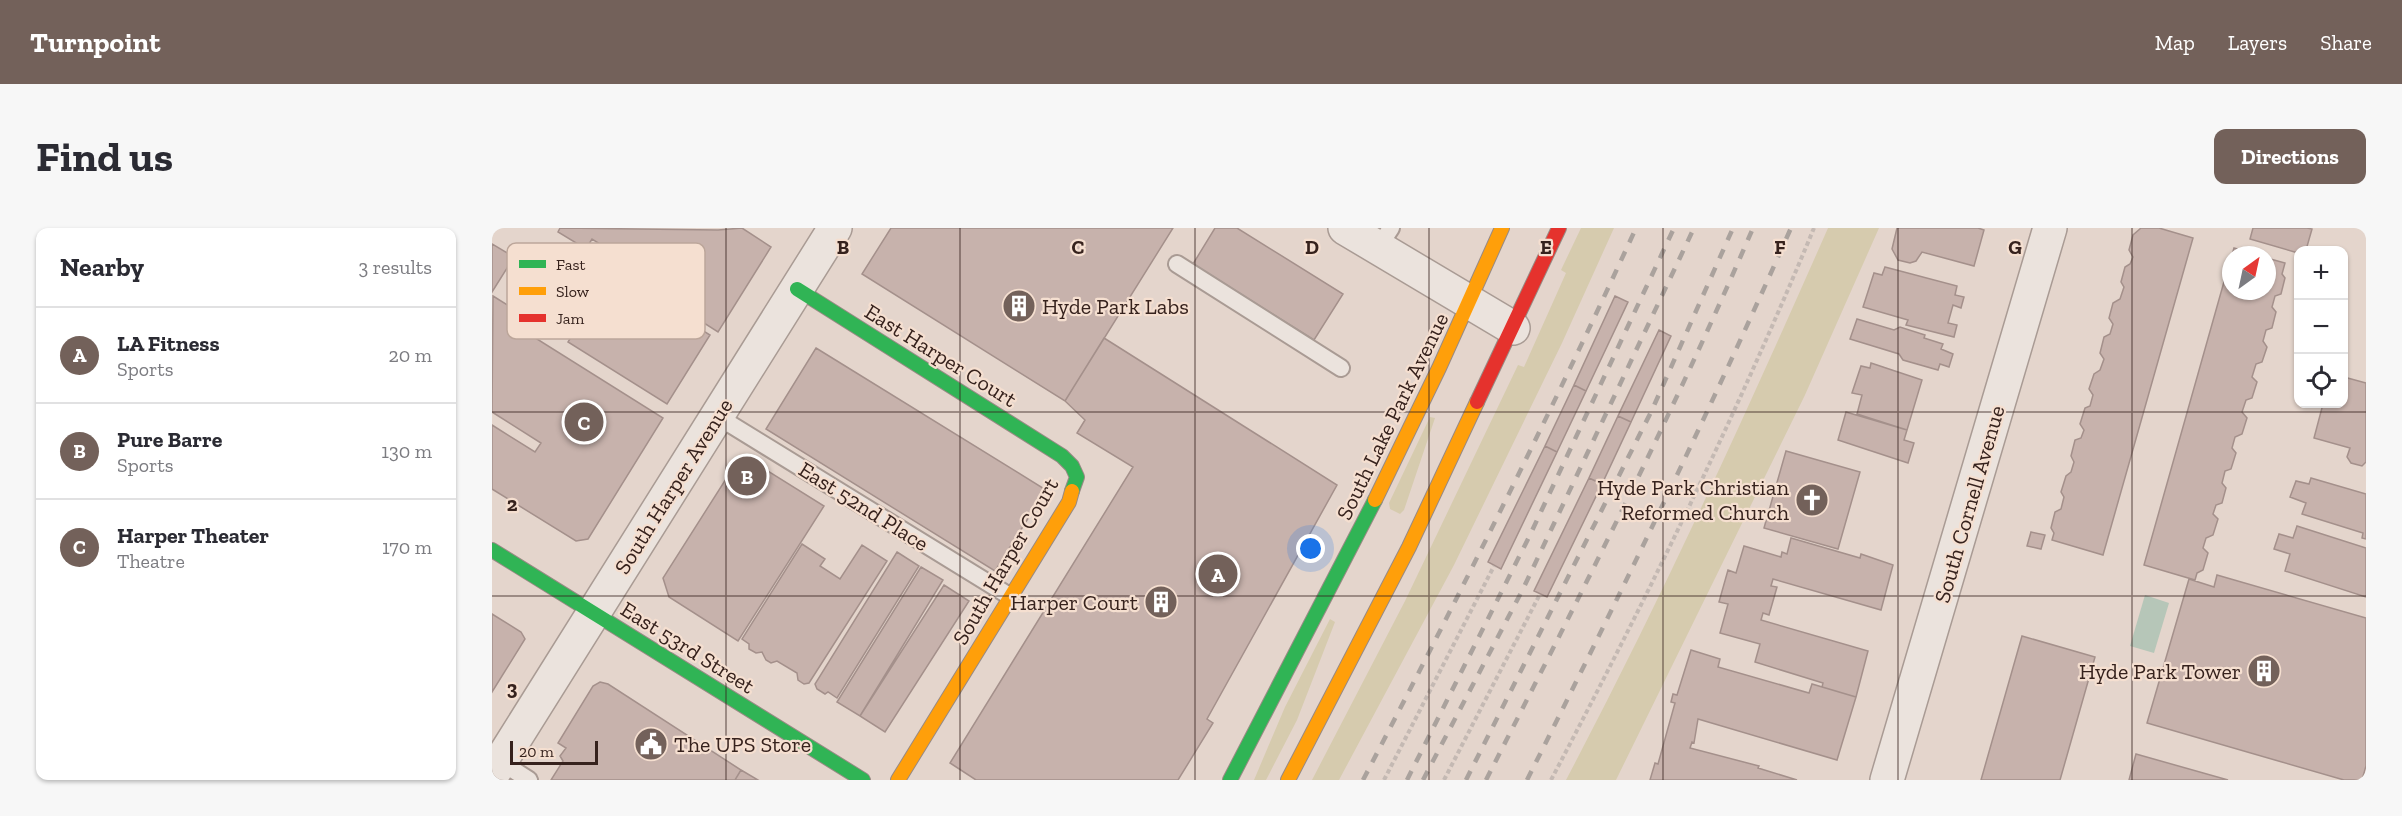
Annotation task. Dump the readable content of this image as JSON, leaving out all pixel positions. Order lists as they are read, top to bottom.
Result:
{
  "streets": {
    "main road": [
      "East Harper Court",
      "South Lake Park Avenue",
      "South Harper Court",
      "East 53rd Street"
    ],
    "street": ["South Harper Avenue", "South Cornell Avenue"],
    "lane": ["East 52nd Place"]
  },
  "crossings": [
    ["East Harper Court", "South Harper Avenue"],
    ["East Harper Court", "South Harper Court"],
    ["South Harper Avenue", "East 52nd Place"],
    ["South Harper Avenue", "East 53rd Street"],
    ["East 52nd Place", "South Harper Court"]
  ],
  "places": {
    "building": ["Hyde Park Labs", "Harper Court", "Hyde Park Tower"],
    "church": ["Hyde Park Christian Reformed Church"],
    "public building": ["The UPS Store"]
  },
  "legend": ["Fast", "Slow", "Jam"],
  "scale_bar": "20 m",
  "north": "top right",
  "page": {
    "header": "Turnpoint",
    "nav": ["Map", "Layers", "Share"],
    "buttons": "Directions",
    "title": "Find us",
    "heading": ["Nearby", "3 results"],
    "map_buttons": ["+", "−"],
    "list": [
      {
        "mark": "A",
        "name": "LA Fitness",
        "note": "Sports",
        "value": "20 m"
      },
      {
        "mark": "B",
        "name": "Pure Barre",
        "note": "Sports",
        "value": "130 m"
      },
      {
        "mark": "C",
        "name": "Harper Theater",
        "note": "Theatre",
        "value": "170 m"
      }
    ],
    "pins": ["C", "B", "A"],
    "scale": "20 m"
  },
  "grid": {
    "columns": [
      "B",
      "C",
      "D",
      "E",
      "F",
      "G"
    ],
    "rows": ["2", "3"]
  }
}
